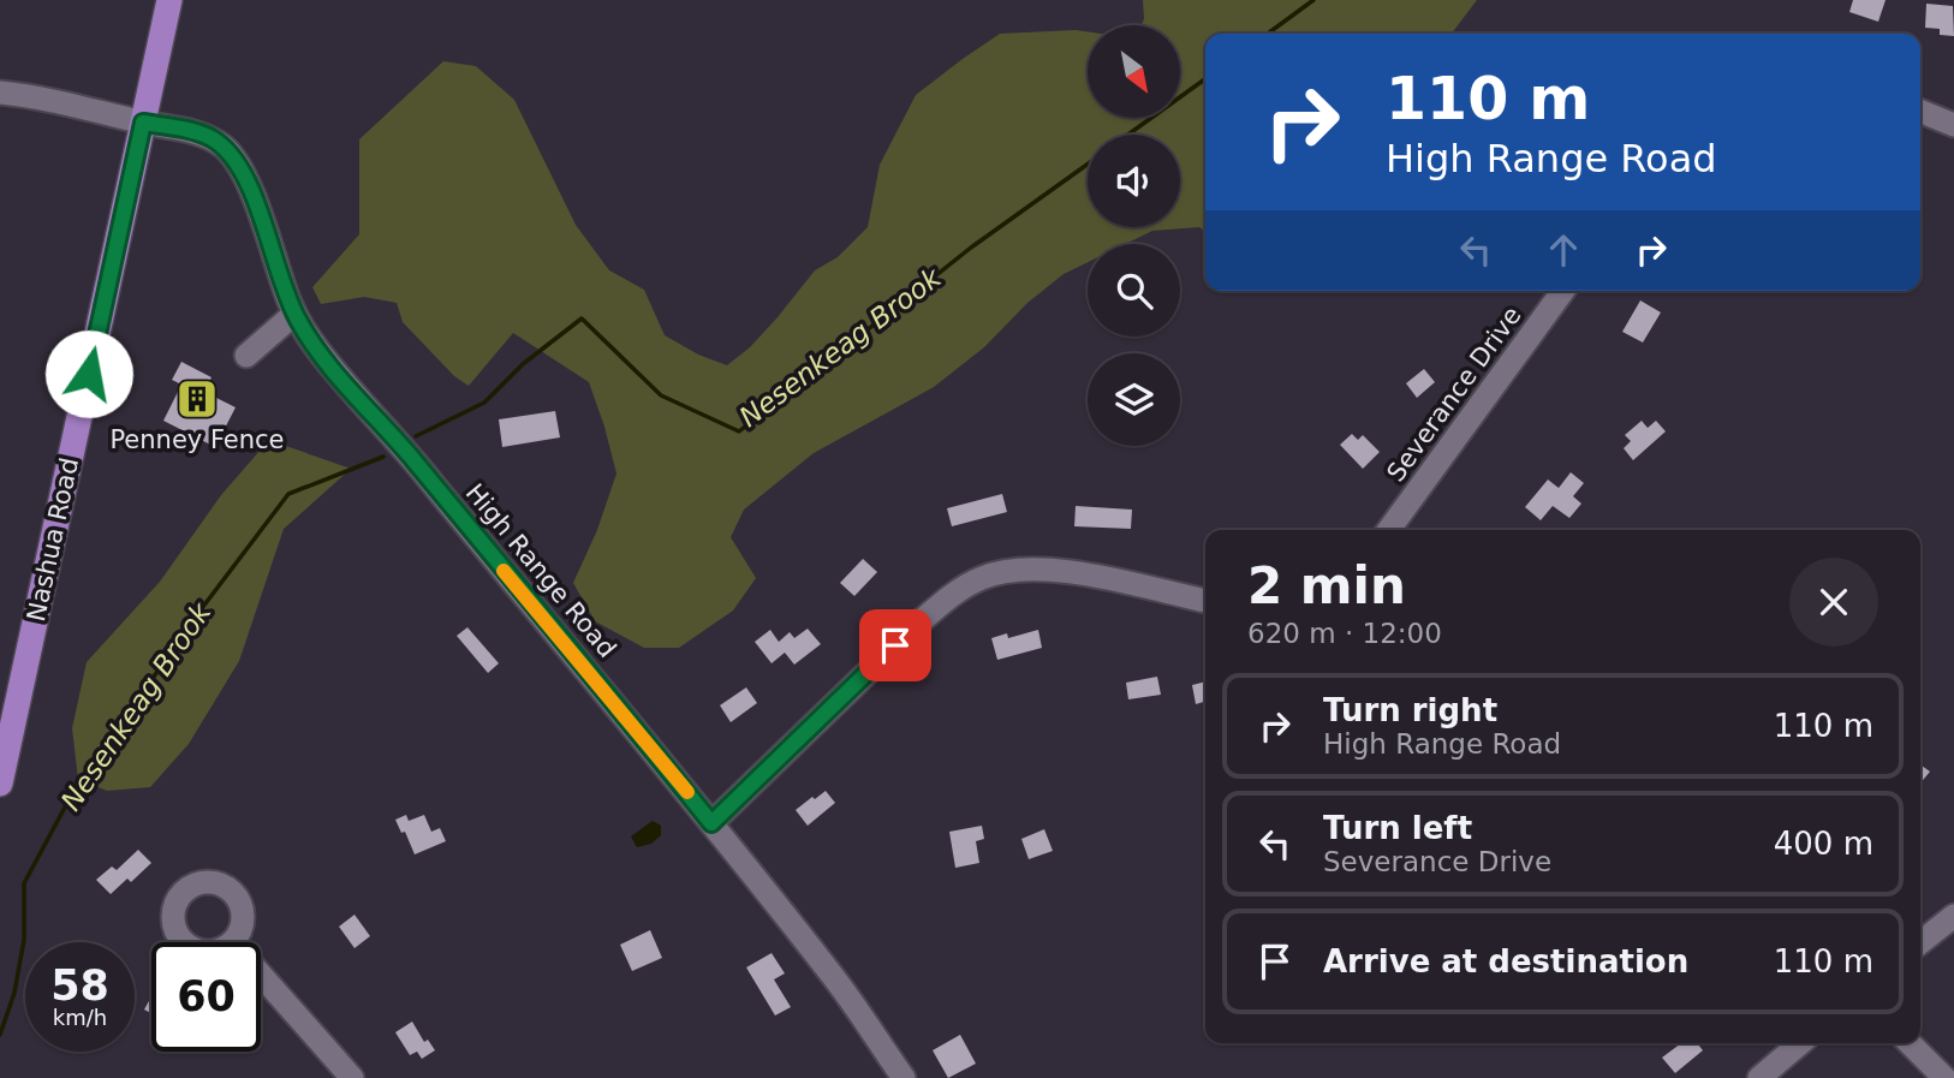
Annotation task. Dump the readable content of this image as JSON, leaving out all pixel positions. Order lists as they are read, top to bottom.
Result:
{
  "streets": {
    "main road": ["Nashua Road"],
    "street": ["Severance Drive", "High Range Road"]
  },
  "crossings": [
    ["Nashua Road", "High Range Road"]
  ],
  "water": ["Nesenkeag Brook"],
  "places": {
    "building": ["Penney Fence"]
  },
  "north": "bottom right",
  "page": {
    "turn": ["110 m", "High Range Road"],
    "heading": ["2 min", "620 m · 12:00"],
    "list": [
      {
        "name": "Turn right",
        "note": "High Range Road",
        "value": "110 m"
      },
      {
        "name": "Turn left",
        "note": "Severance Drive",
        "value": "400 m"
      },
      {
        "name": "Arrive at destination",
        "value": "110 m"
      }
    ],
    "speed": "58 km/h",
    "limit": "60"
  }
}
